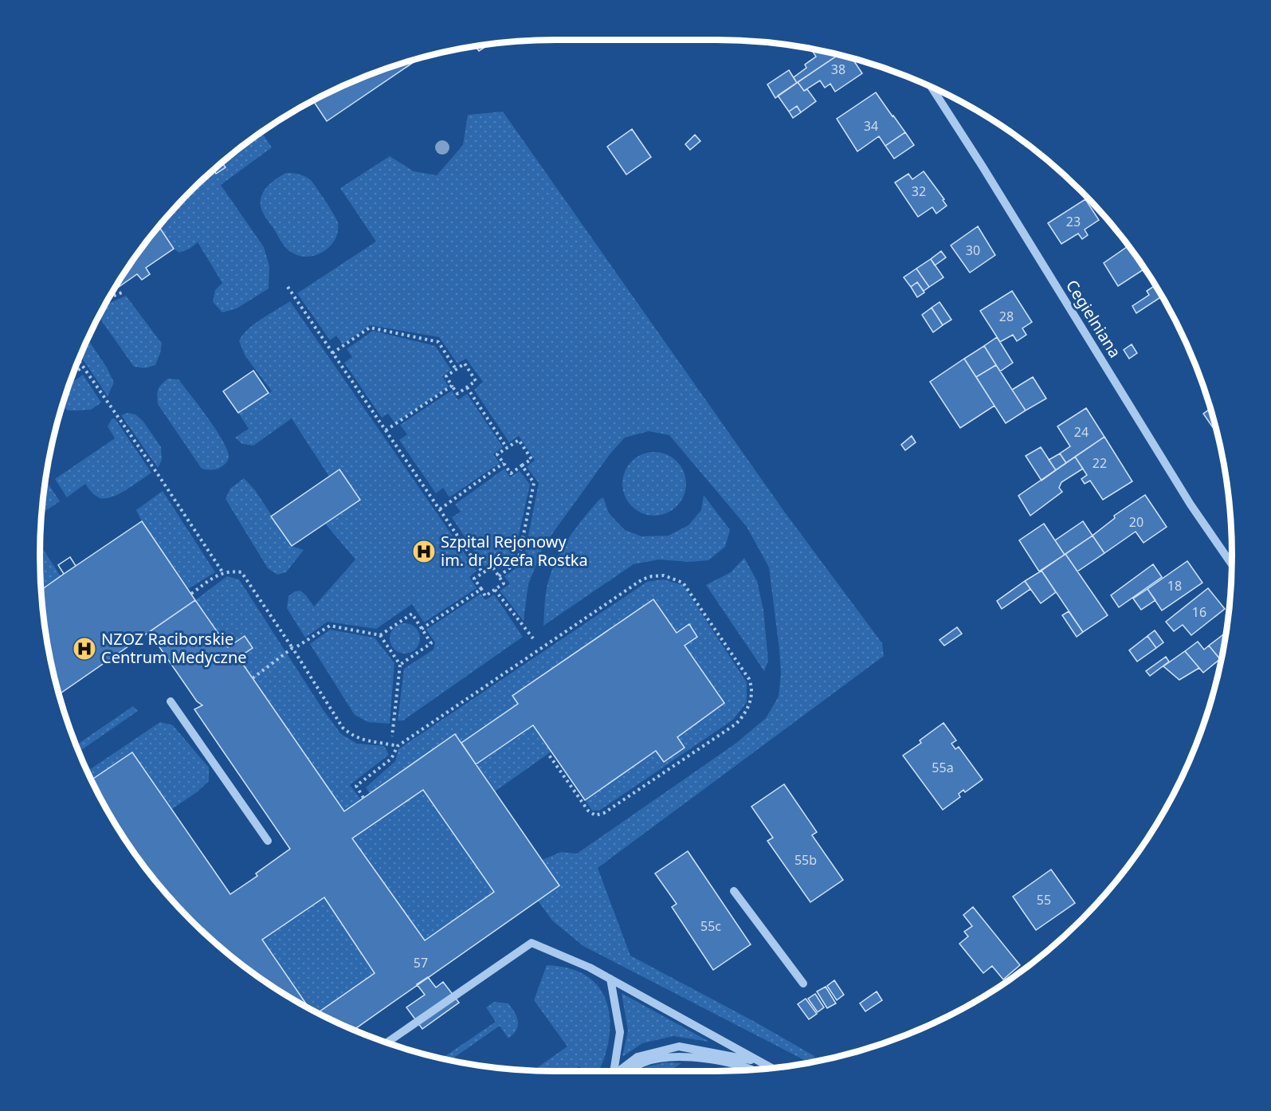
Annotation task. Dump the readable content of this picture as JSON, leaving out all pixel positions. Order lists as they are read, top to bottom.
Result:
{
  "streets": {
    "street": ["Cegielniana"]
  },
  "places": {
    "hospital": ["Szpital Rejonowy im. dr Józefa Rostka", "NZOZ Raciborskie Centrum Medyczne"]
  },
  "house_numbers": [
    "38",
    "34",
    "32",
    "23",
    "30",
    "28",
    "24",
    "22",
    "20",
    "18",
    "16",
    "55a",
    "55b",
    "55",
    "55c",
    "57"
  ]
}
